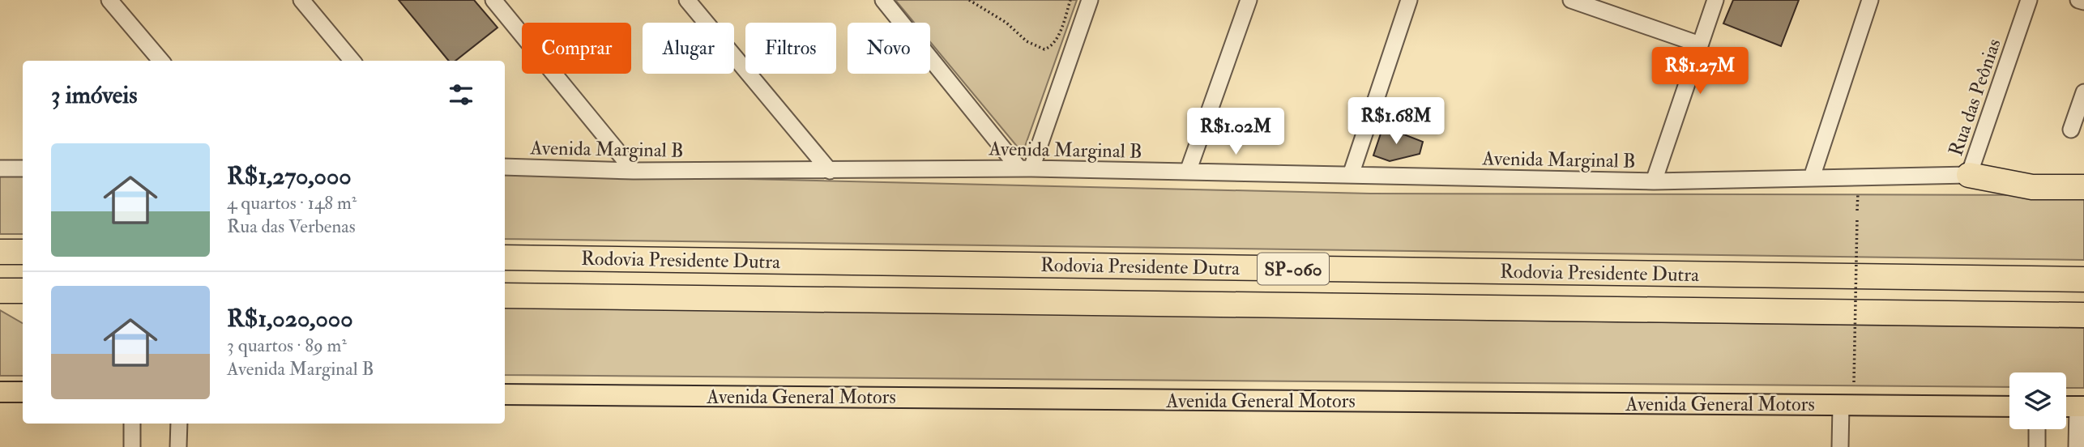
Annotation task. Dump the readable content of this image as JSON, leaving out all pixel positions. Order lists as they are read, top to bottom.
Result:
{
  "streets": {
    "highway": ["Rodovia Presidente Dutra", "SP-060"],
    "main road": ["Avenida General Motors"],
    "street": ["Rua das Peônias", "Avenida Marginal B"]
  },
  "crossings": [
    ["Rua das Peônias", "Avenida Marginal B"]
  ],
  "page": {
    "chip": [
      "Comprar",
      "Alugar",
      "Filtros",
      "Novo"
    ],
    "price": ["R$1.27M", "R$1.68M", "R$1.02M"],
    "heading": "3 imóveis",
    "list": [
      {
        "name": "R$1,270,000",
        "note": "4 quartos · 148 m² · Rua das Verbenas"
      },
      {
        "name": "R$1,020,000",
        "note": "3 quartos · 89 m² · Avenida Marginal B"
      }
    ]
  }
}
